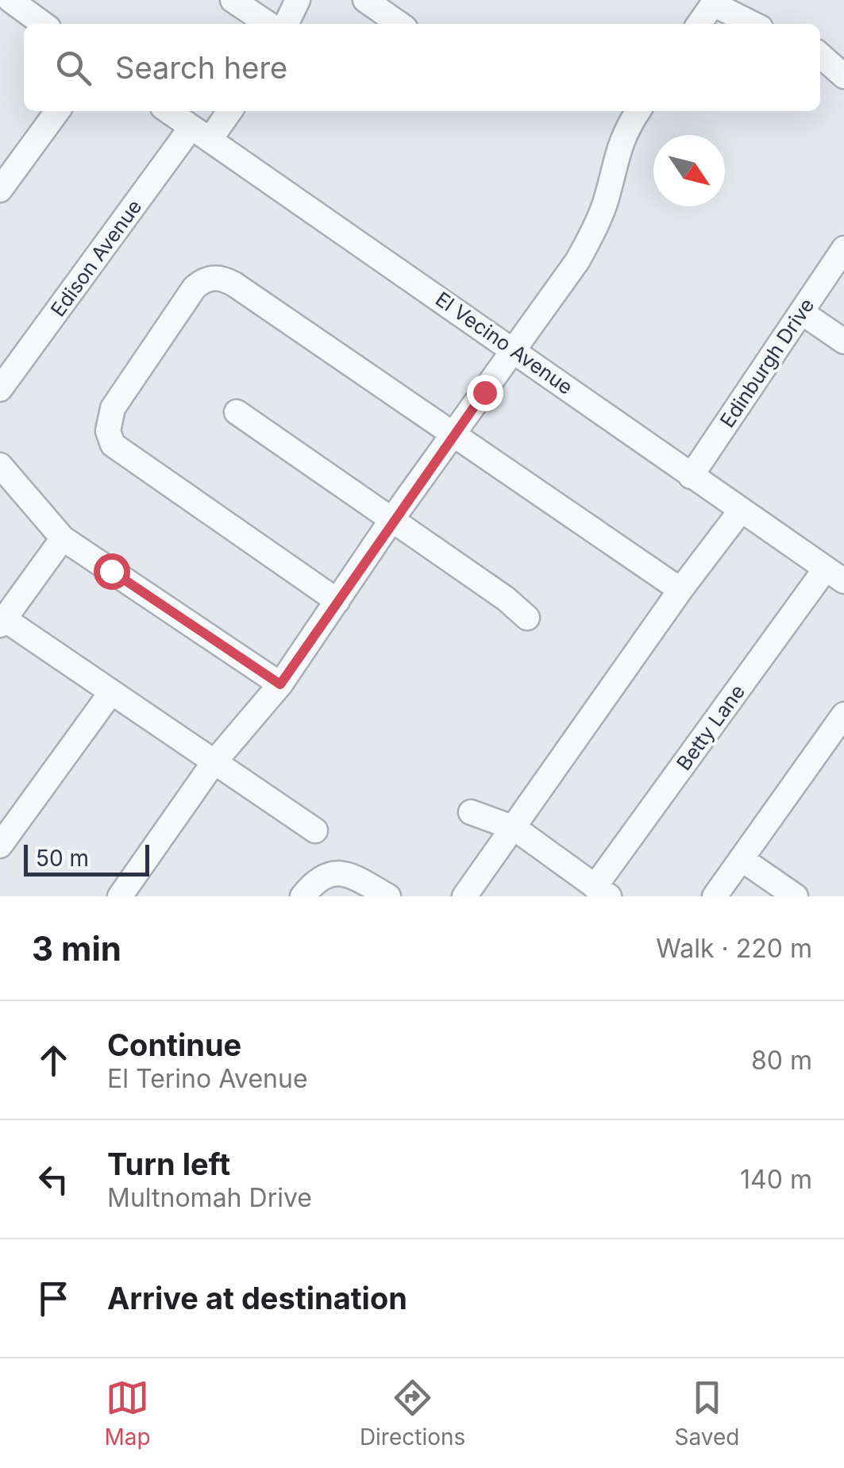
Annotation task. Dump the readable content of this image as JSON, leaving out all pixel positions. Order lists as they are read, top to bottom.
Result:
{
  "streets": {
    "street": [
      "Edison Avenue",
      "El Vecino Avenue",
      "Edinburgh Drive",
      "Betty Lane"
    ]
  },
  "crossings": [
    ["Edison Avenue", "El Vecino Avenue"],
    ["El Vecino Avenue", "Edinburgh Drive"],
    ["El Vecino Avenue", "Betty Lane"]
  ],
  "scale_bar": "50 m",
  "north": "bottom right",
  "page": {
    "search": "Search here",
    "scale": "50 m",
    "heading": ["3 min", "Walk · 220 m"],
    "list": [
      ["Continue", "El Terino Avenue", "80 m"],
      ["Turn left", "Multnomah Drive", "140 m"],
      "Arrive at destination"
    ],
    "nav": ["Map", "Directions", "Saved"]
  }
}
